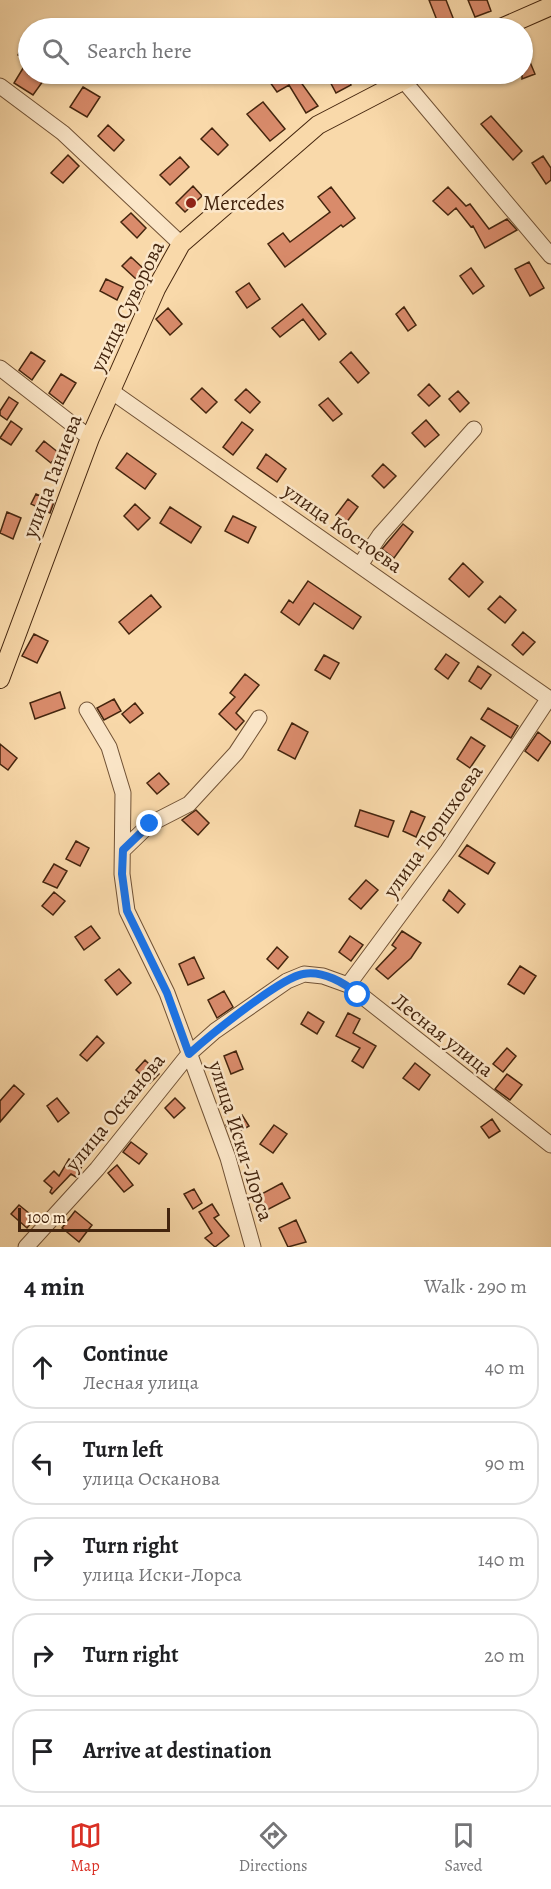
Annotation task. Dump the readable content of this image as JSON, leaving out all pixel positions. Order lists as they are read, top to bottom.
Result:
{
  "streets": {
    "main road": ["улица Суворова", "улица Ганиева"],
    "street": [
      "улица Костоева",
      "улица Торшхоева",
      "Лесная улица",
      "улица Осканова",
      "улица Иски-Лорса"
    ]
  },
  "crossings": [
    ["улица Суворова", "улица Ганиева"],
    ["улица Суворова", "улица Костоева"],
    ["улица Ганиева", "улица Костоева"],
    ["улица Костоева", "улица Торшхоева"],
    ["улица Торшхоева", "Лесная улица"],
    ["Лесная улица", "улица Осканова"],
    ["улица Осканова", "улица Иски-Лорса"]
  ],
  "places": ["Mercedes"],
  "scale_bar": "100 m",
  "page": {
    "search": "Search here",
    "scale": "100 m",
    "heading": ["4 min", "Walk · 290 m"],
    "list": [
      ["Continue", "Лесная улица", "40 m"],
      ["Turn left", "улица Осканова", "90 m"],
      ["Turn right", "улица Иски-Лорса", "140 m"],
      ["Turn right", "20 m"],
      "Arrive at destination"
    ],
    "nav": ["Map", "Directions", "Saved"]
  }
}
